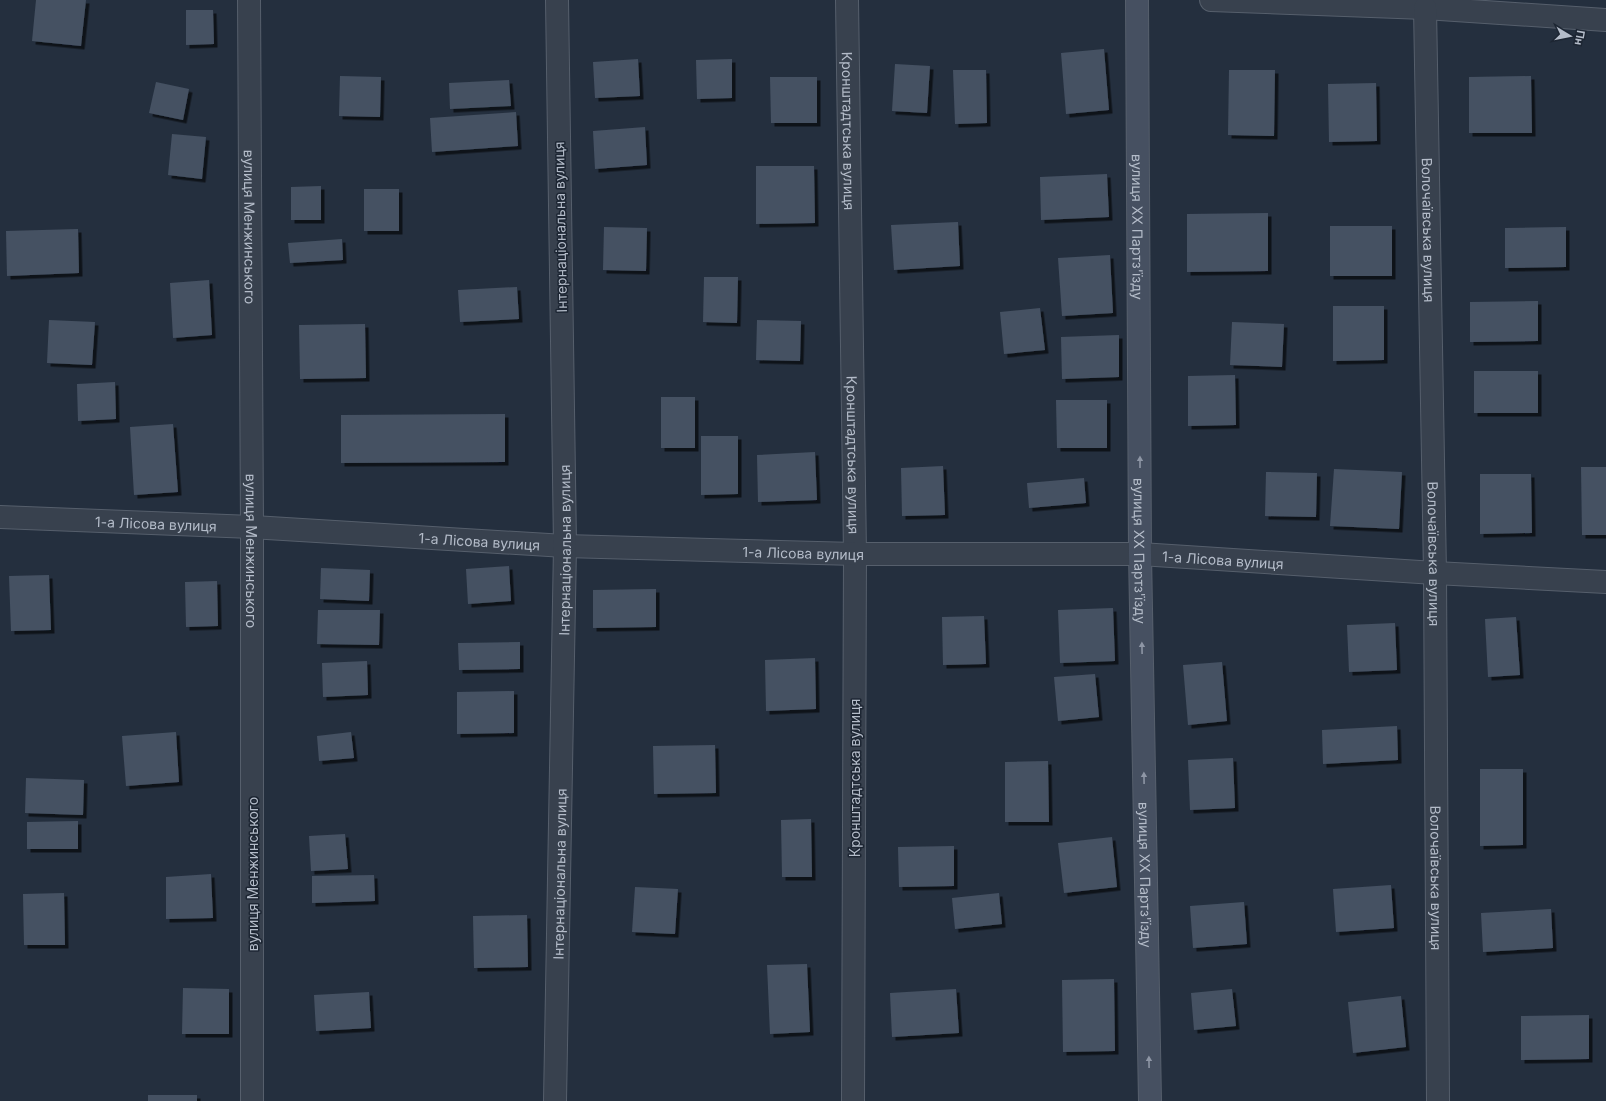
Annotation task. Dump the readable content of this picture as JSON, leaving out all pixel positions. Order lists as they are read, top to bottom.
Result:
{
  "streets": {
    "street": [
      "Кронштадтська вулиця",
      "вулиця Менжинського",
      "Інтернаціональна вулиця",
      "вулиця XX Партз'їзду",
      "Волочаївська вулиця",
      "1-а Лісова вулиця"
    ]
  },
  "crossings": [
    ["Кронштадтська вулиця", "1-а Лісова вулиця"],
    ["вулиця Менжинського", "1-а Лісова вулиця"],
    ["Інтернаціональна вулиця", "1-а Лісова вулиця"],
    ["вулиця XX Партз'їзду", "1-а Лісова вулиця"],
    ["Волочаївська вулиця", "1-а Лісова вулиця"]
  ],
  "one_way": ["вулиця XX Партз'їзду"],
  "north": "right"
}
